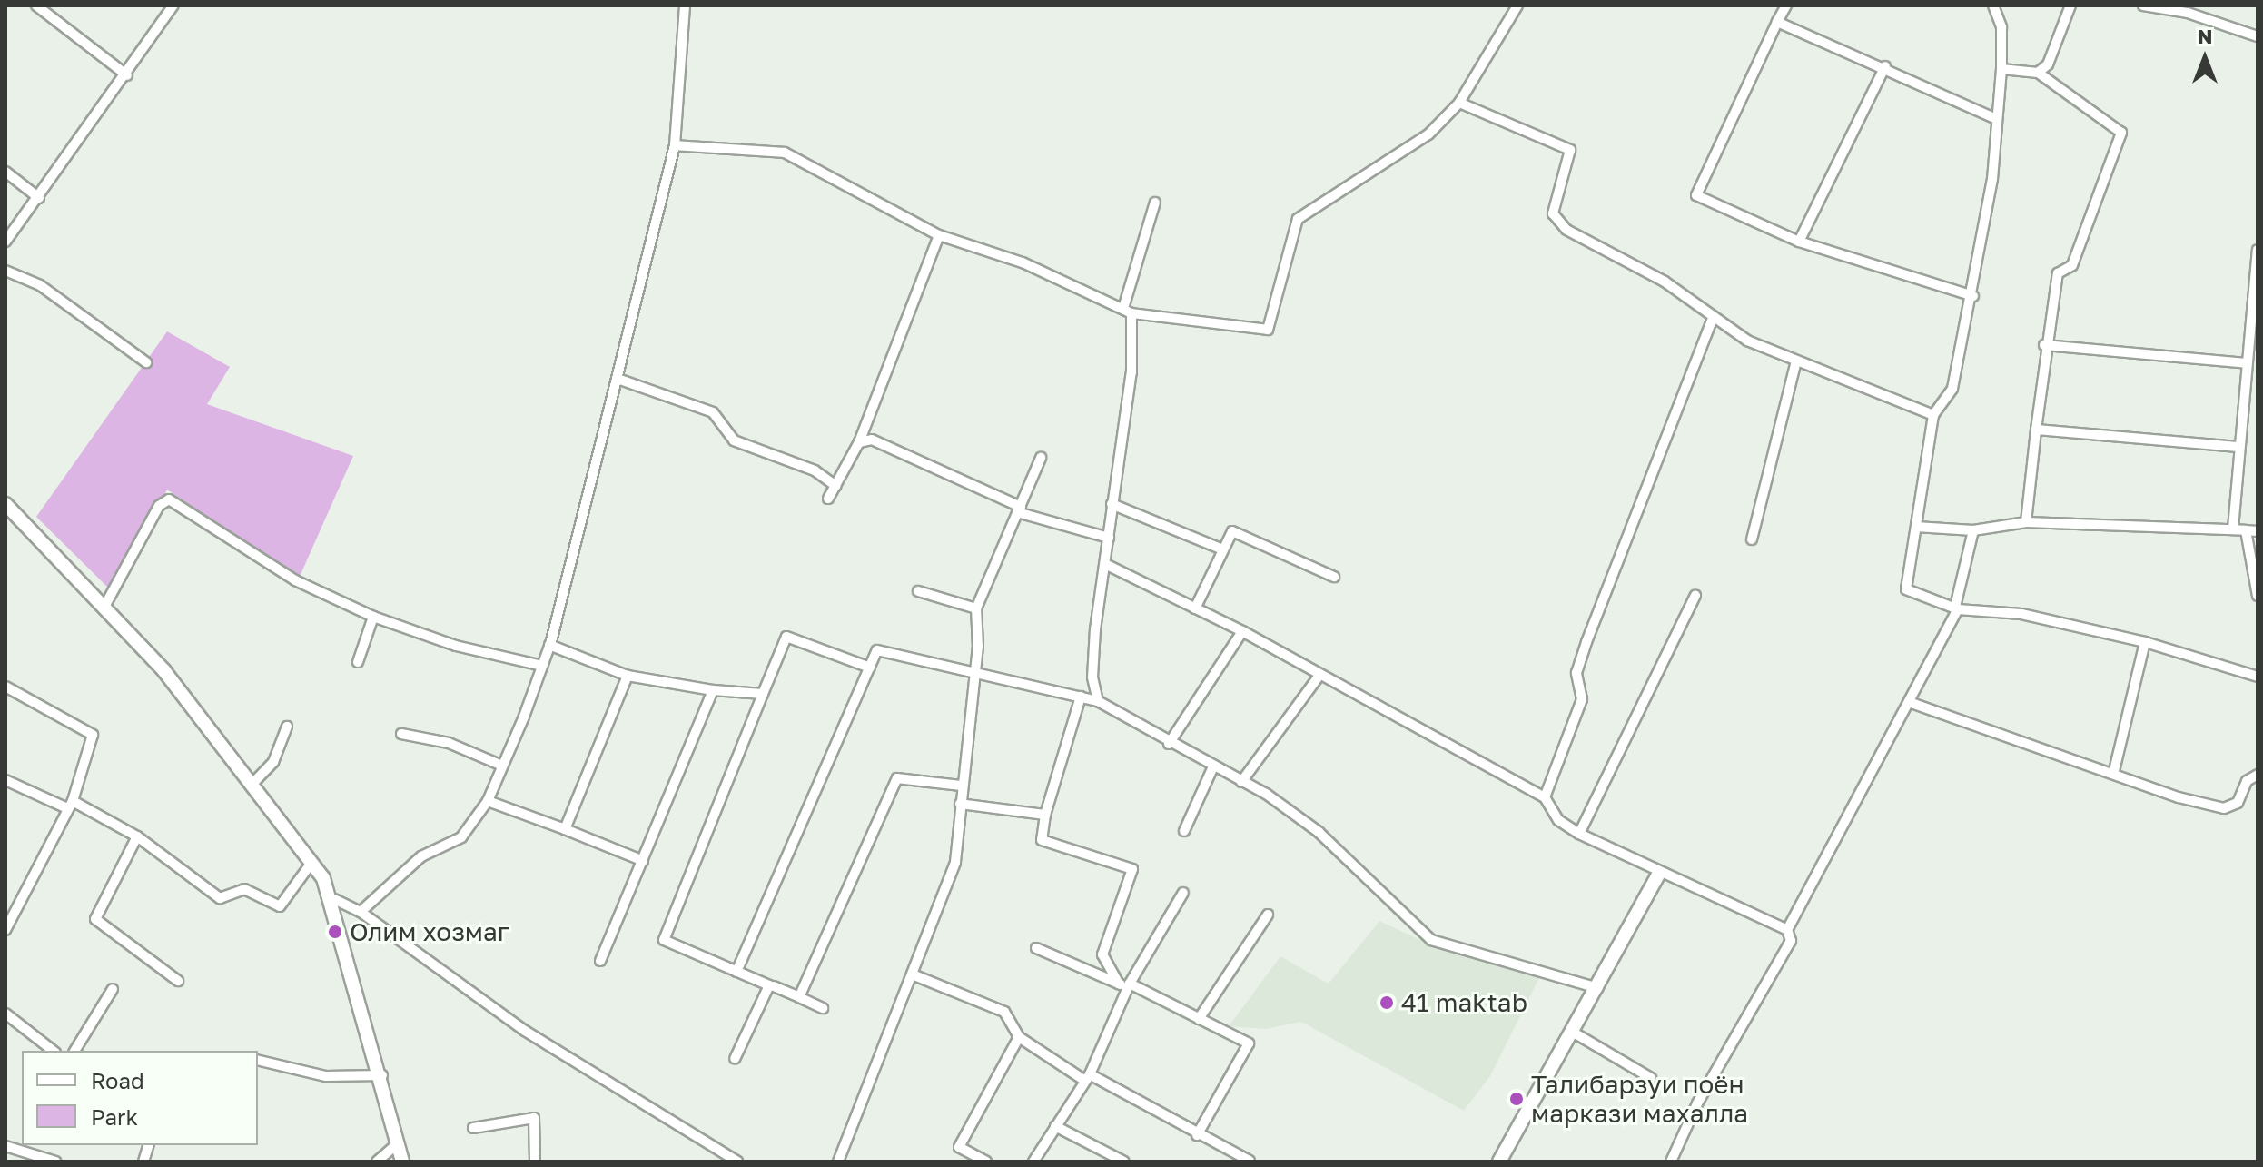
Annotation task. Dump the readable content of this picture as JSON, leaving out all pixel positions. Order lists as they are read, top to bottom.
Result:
{
  "places": ["Олим хозмаг", "41 maktab", "Талибарзуи поён маркази махалла"],
  "legend": ["Road", "Park"],
  "north": "top"
}
